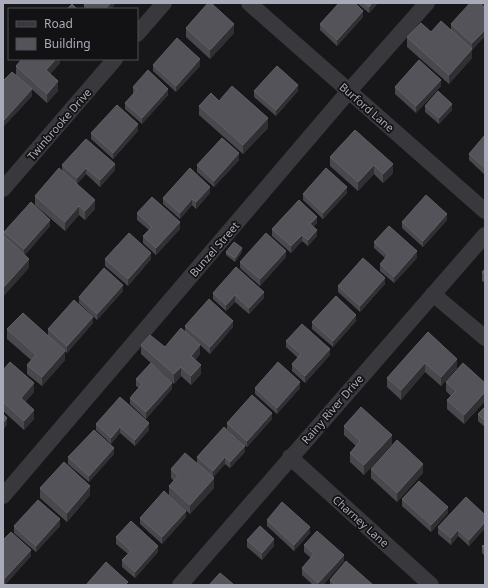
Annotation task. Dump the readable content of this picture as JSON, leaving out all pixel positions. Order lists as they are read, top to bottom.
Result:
{
  "streets": {
    "street": [
      "Burford Lane",
      "Twinbrooke Drive",
      "Bunzel Street",
      "Rainy River Drive",
      "Charney Lane"
    ]
  },
  "crossings": [
    ["Burford Lane", "Bunzel Street"],
    ["Rainy River Drive", "Charney Lane"]
  ],
  "legend": ["Road", "Building"]
}
